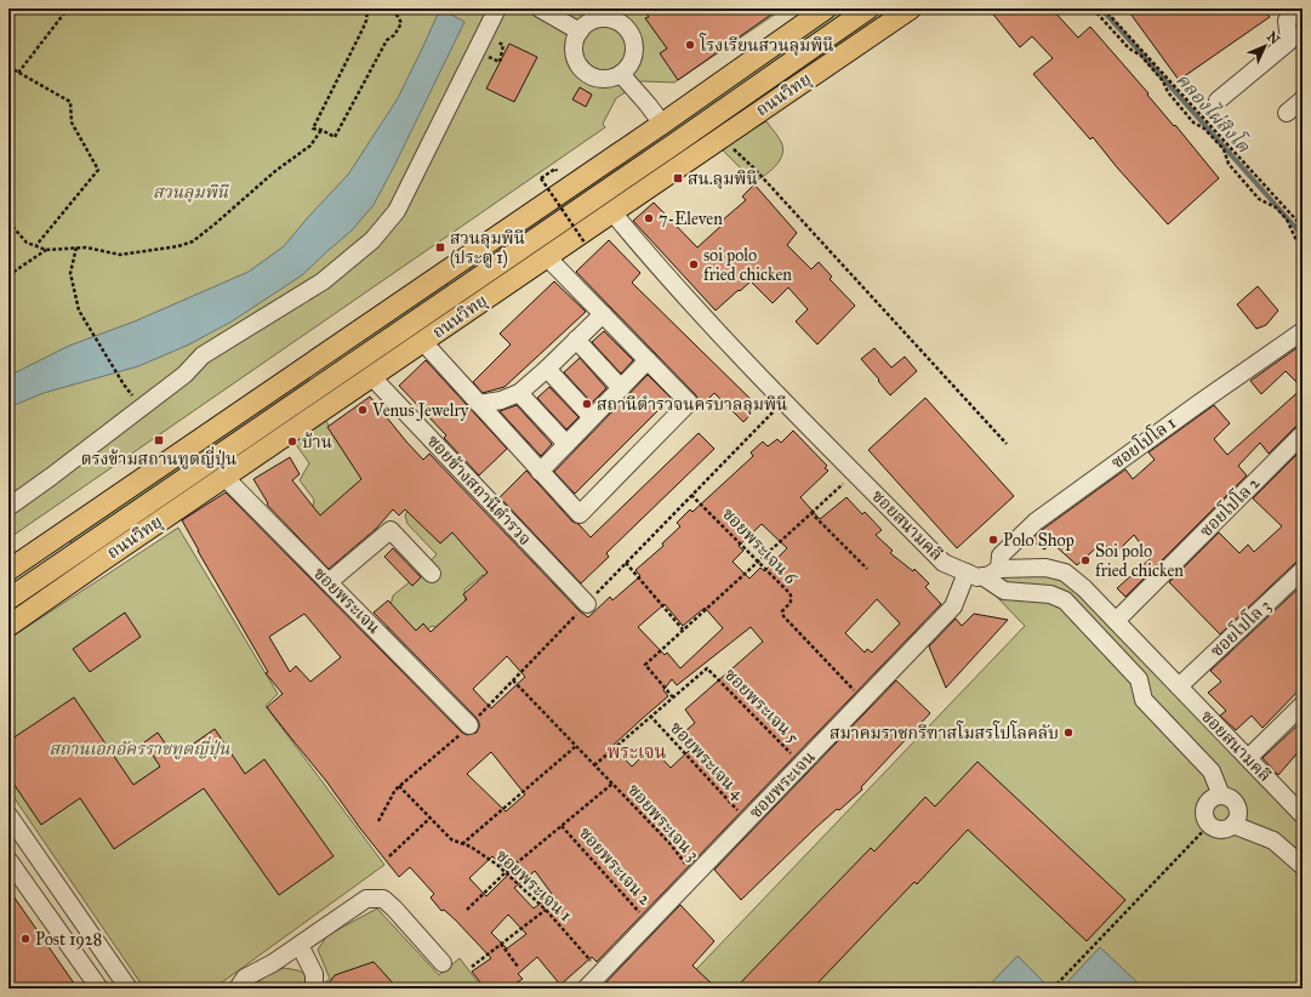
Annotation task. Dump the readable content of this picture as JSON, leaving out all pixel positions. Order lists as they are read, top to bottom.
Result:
{
  "streets": {
    "main road": ["ถนนวิทยุ"],
    "street": [
      "ซอยโปโล 1",
      "ซอยข้างสถานีตำรวจ",
      "ซอยโปโล 2",
      "ซอยสนามคลี",
      "ซอยพระเจน",
      "ซอยโปโล 3"
    ],
    "path": [
      "ซอยพระเจน 6",
      "ซอยพระเจน 5",
      "ซอยพระเจน 4",
      "ซอยพระเจน 3",
      "ซอยพระเจน 2",
      "ซอยพระเจน 1"
    ]
  },
  "crossings": [
    ["ถนนวิทยุ", "ซอยข้างสถานีตำรวจ"],
    ["ถนนวิทยุ", "ซอยสนามคลี"],
    ["ถนนวิทยุ", "ซอยพระเจน"],
    ["ซอยโปโล 1", "ซอยสนามคลี"],
    ["ซอยโปโล 2", "ซอยสนามคลี"],
    ["ซอยสนามคลี", "ซอยพระเจน"],
    ["ซอยสนามคลี", "ซอยโปโล 3"],
    ["ซอยพระเจน 6", "ซอยพระเจน"],
    ["ซอยพระเจน", "ซอยพระเจน 5"],
    ["ซอยพระเจน", "ซอยพระเจน 4"],
    ["ซอยพระเจน", "ซอยพระเจน 3"],
    ["ซอยพระเจน", "ซอยพระเจน 2"],
    ["ซอยพระเจน", "ซอยพระเจน 1"],
    ["ซอยพระเจน 5", "ซอยพระเจน 4"],
    ["ซอยพระเจน 5", "ซอยพระเจน 3"]
  ],
  "districts": ["พระเจน"],
  "water": ["คลองไผ่สิงโต"],
  "parks": ["สวนลุมพินี", "สถานเอกอัครราชทูตญี่ปุ่น"],
  "places": {
    "other": [
      "โรงเรียนสวนลุมพินี",
      "7-Eleven",
      "soi polo fried chicken",
      "สถานีตำรวจนครบาลลุมพินี",
      "Venus Jewelry",
      "บ้าน",
      "Polo Shop",
      "Soi polo fried chicken",
      "สมาคมราชกรีฑาสโมสรโปโลคลับ",
      "Post 1928"
    ],
    "transit": ["สน.ลุมพินี", "สวนลุมพินี (ประตู 1)", "ตรงข้ามสถานทูตญี่ปุ่น"]
  },
  "north": "top right"
}
